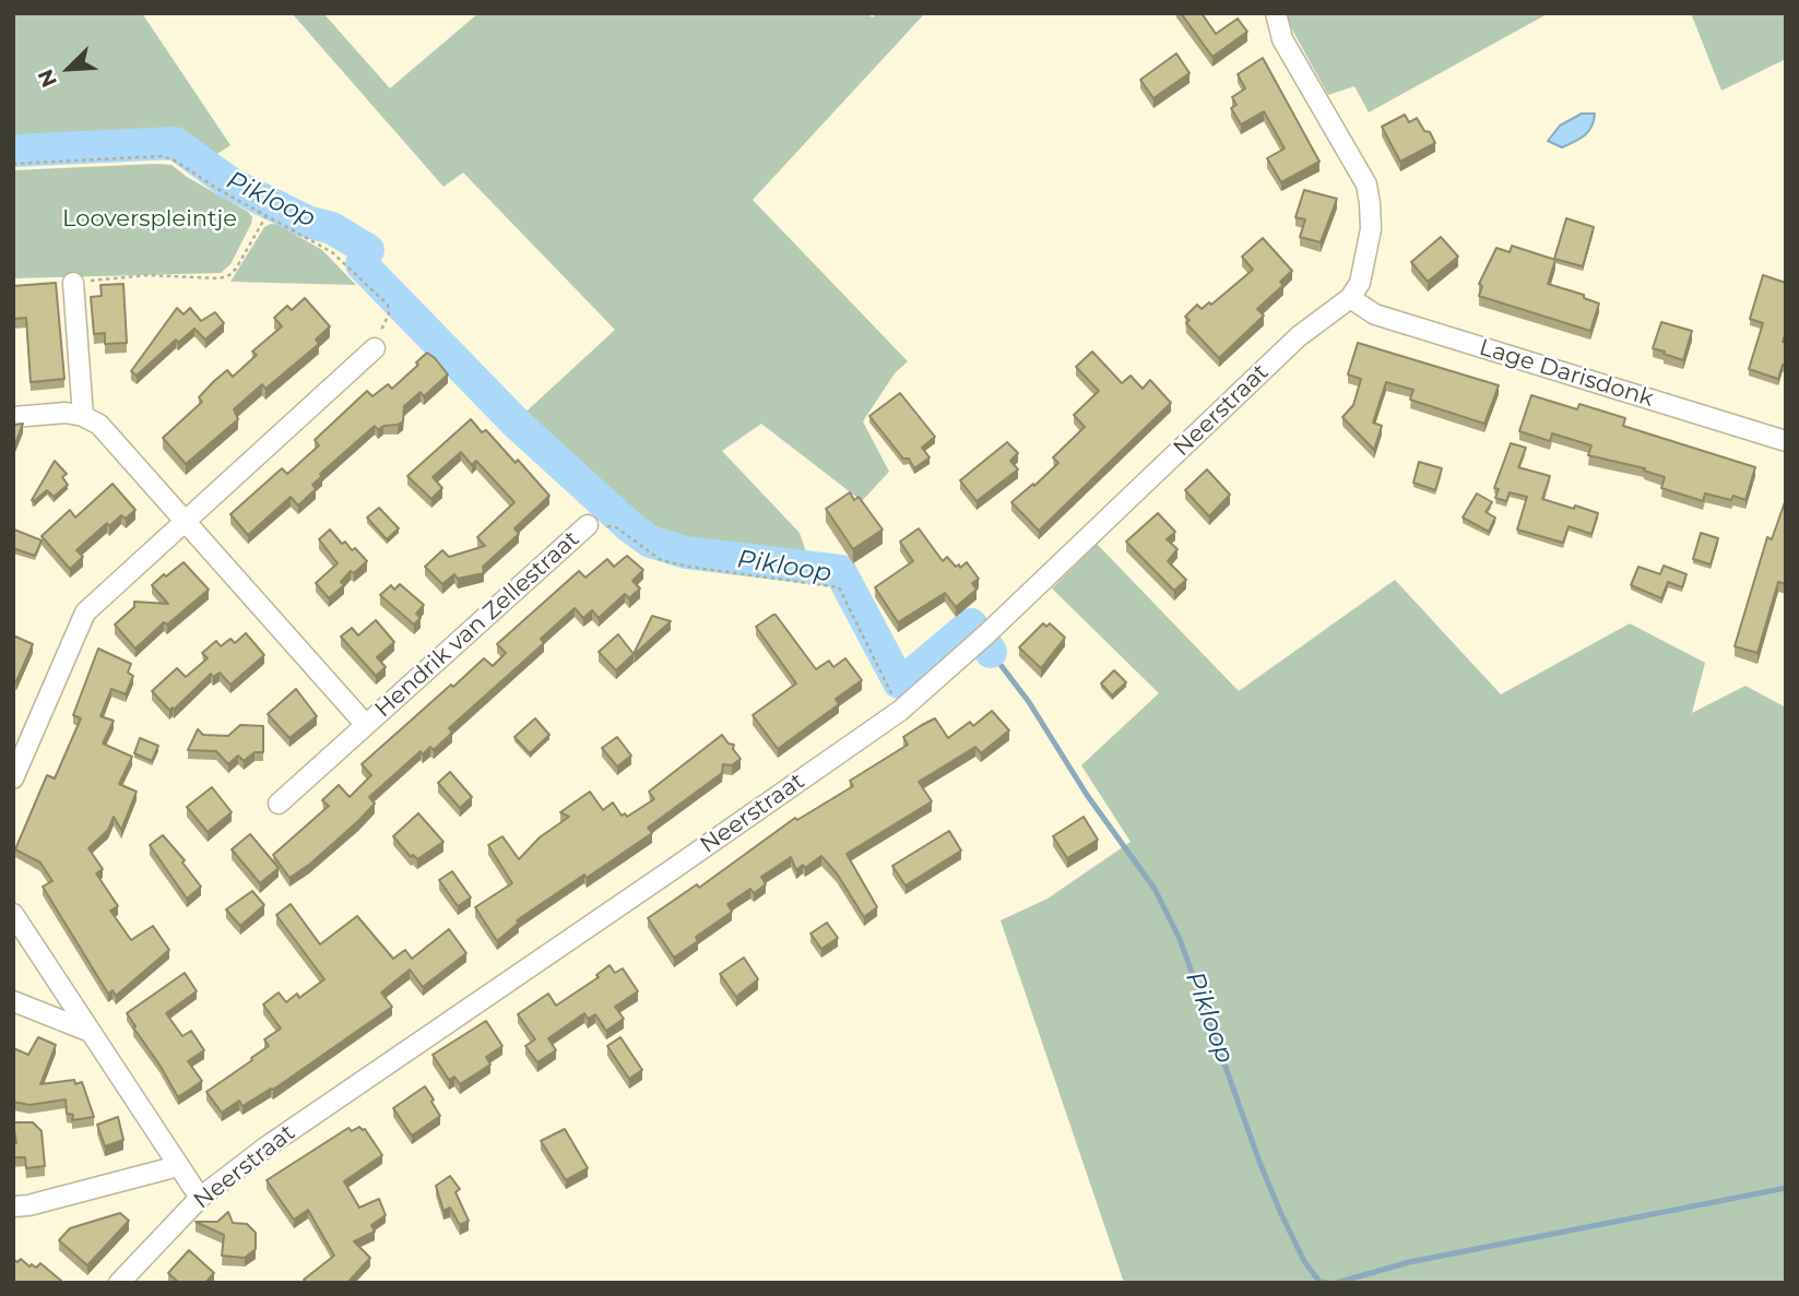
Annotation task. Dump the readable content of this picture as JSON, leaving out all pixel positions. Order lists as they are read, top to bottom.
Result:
{
  "streets": {
    "street": ["Lage Darisdonk", "Neerstraat", "Hendrik van Zellestraat"]
  },
  "crossings": [
    ["Lage Darisdonk", "Neerstraat"]
  ],
  "water": ["Pikloop"],
  "parks": ["Looverspleintje"],
  "north": "bottom left"
}
